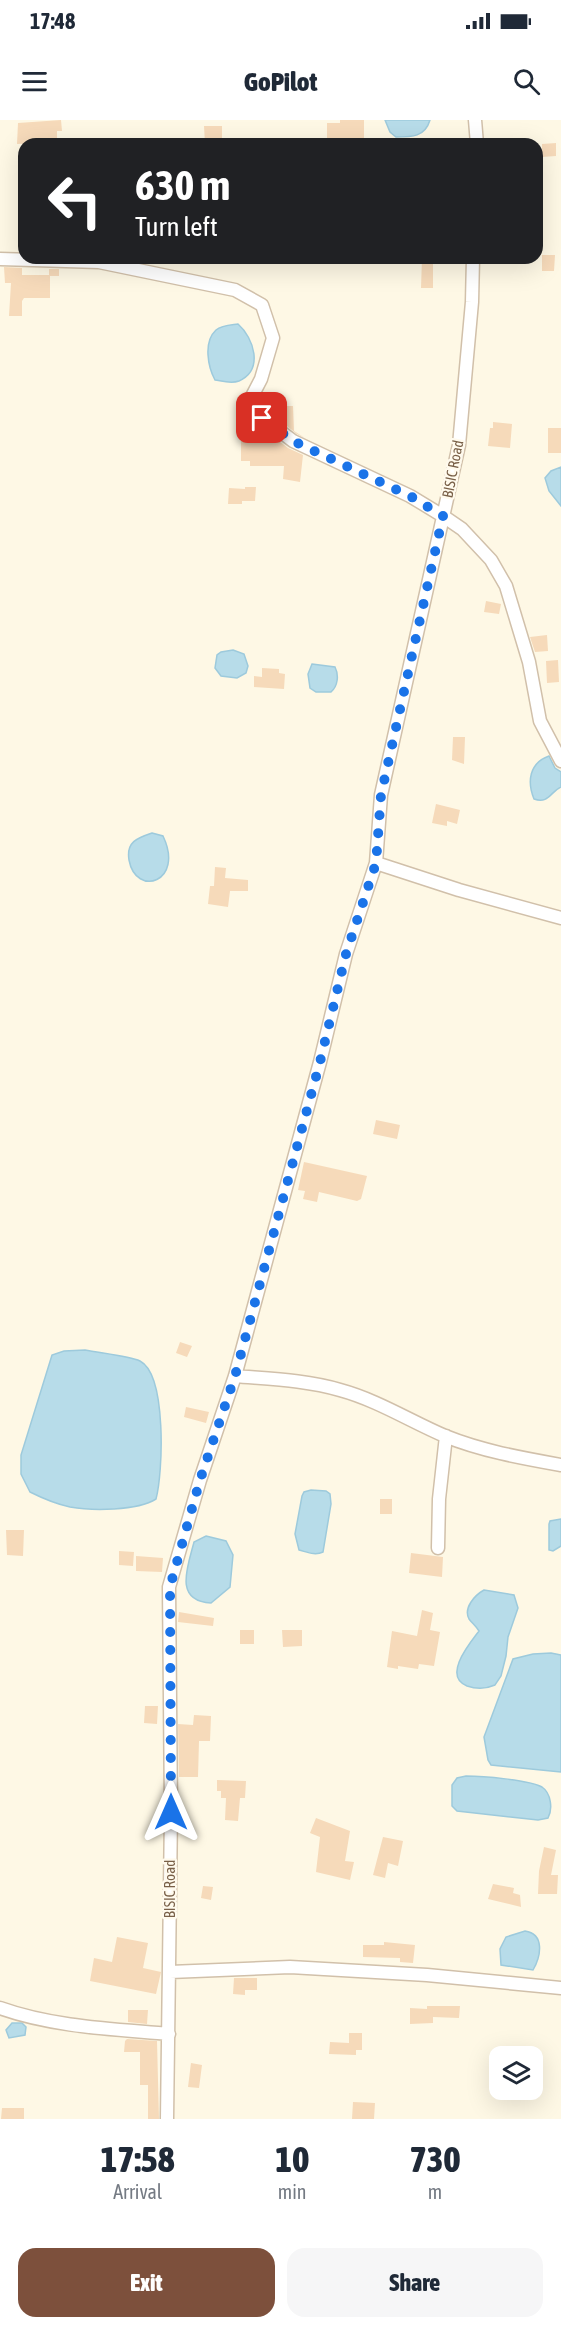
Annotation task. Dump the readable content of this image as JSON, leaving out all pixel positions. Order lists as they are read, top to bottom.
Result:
{
  "streets": {
    "street": ["BISIC Road"]
  },
  "page": {
    "status": "17:48",
    "header": "GoPilot",
    "turn": ["630 m", "Turn left"],
    "eta": [
      "17:58",
      "Arrival",
      "10",
      "min",
      "730",
      "m"
    ],
    "buttons": ["Exit", "Share"]
  }
}
